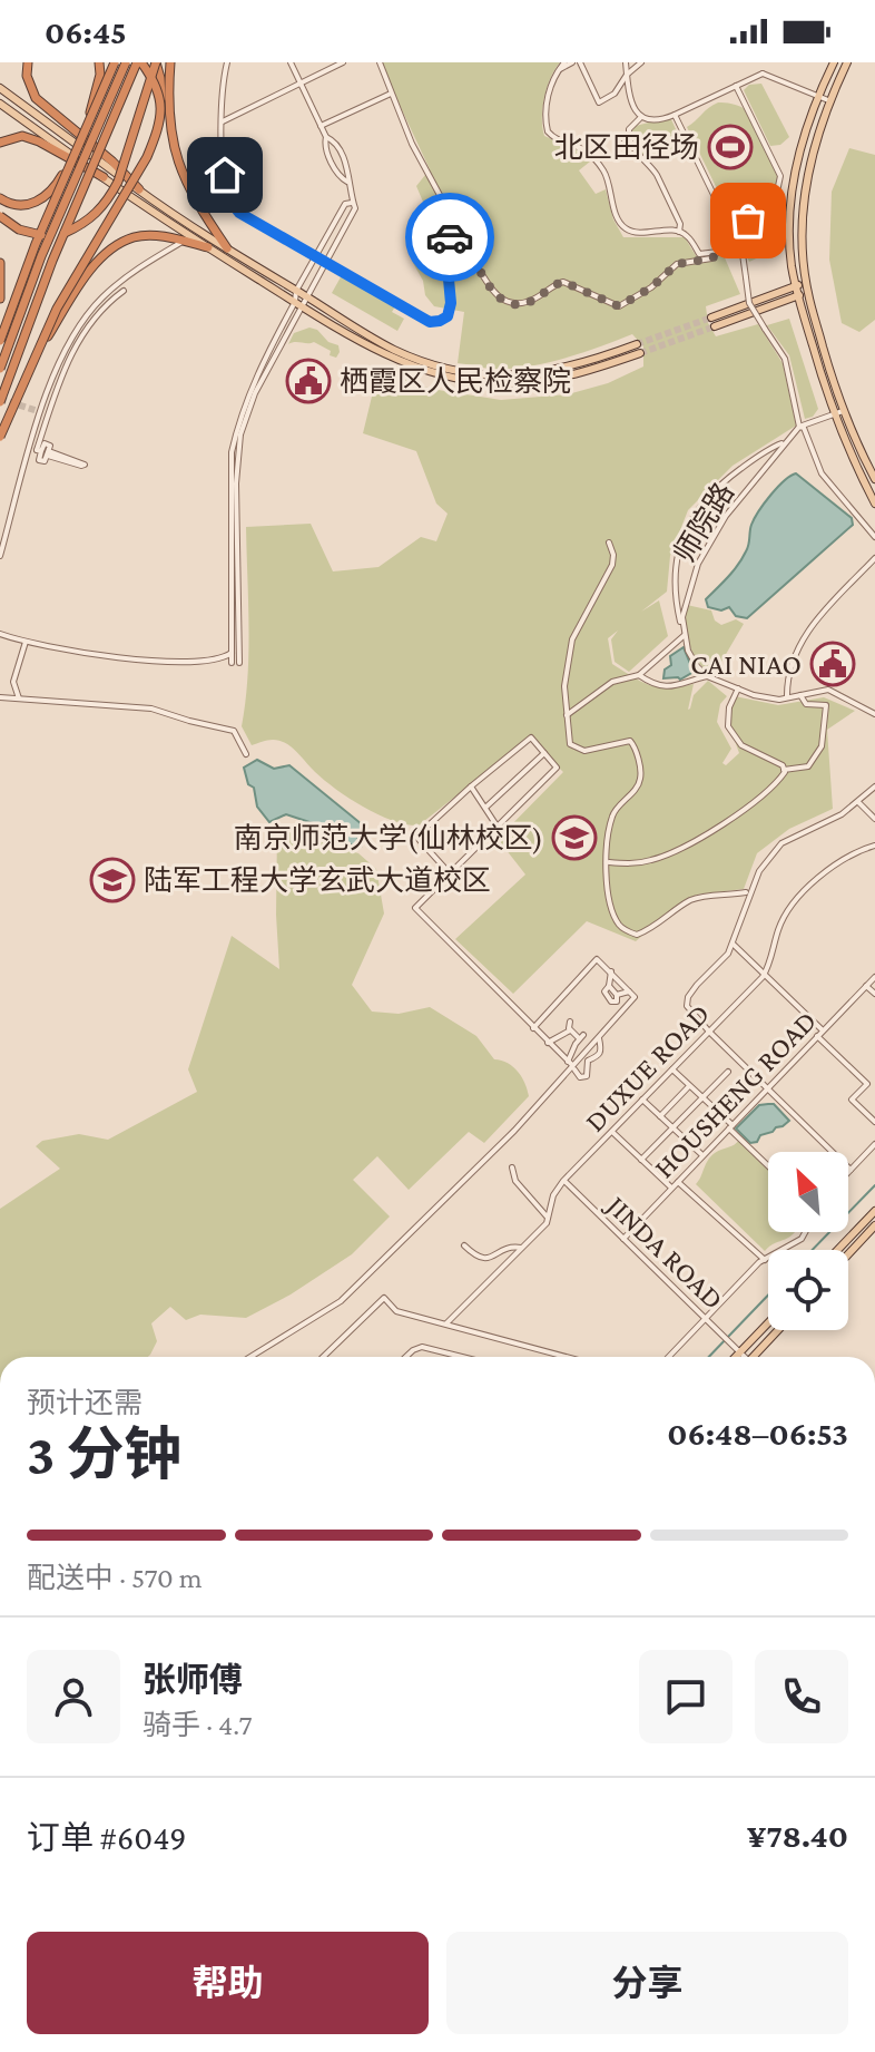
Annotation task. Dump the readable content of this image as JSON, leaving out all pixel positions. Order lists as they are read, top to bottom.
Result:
{
  "streets": {
    "street": [
      "师院路",
      "DUXUE ROAD",
      "HOUSHENG ROAD",
      "JINDA ROAD"
    ]
  },
  "crossings": [
    ["DUXUE ROAD", "JINDA ROAD"],
    ["HOUSHENG ROAD", "JINDA ROAD"]
  ],
  "places": {
    "sports": ["北区田径场"],
    "public building": ["栖霞区人民检察院", "CAI NIAO"],
    "school or university": ["南京师范大学(仙林校区)", "陆军工程大学玄武大道校区"]
  },
  "north": "top left",
  "page": {
    "status": "06:45",
    "heading": ["3 分钟", "预计还需", "06:48–06:53"],
    "panel": [
      "张师傅",
      "骑手 · 4.7",
      "订单 #6049",
      "¥78.40"
    ],
    "bar": "配送中 · 570 m",
    "buttons": ["帮助", "分享"]
  }
}
